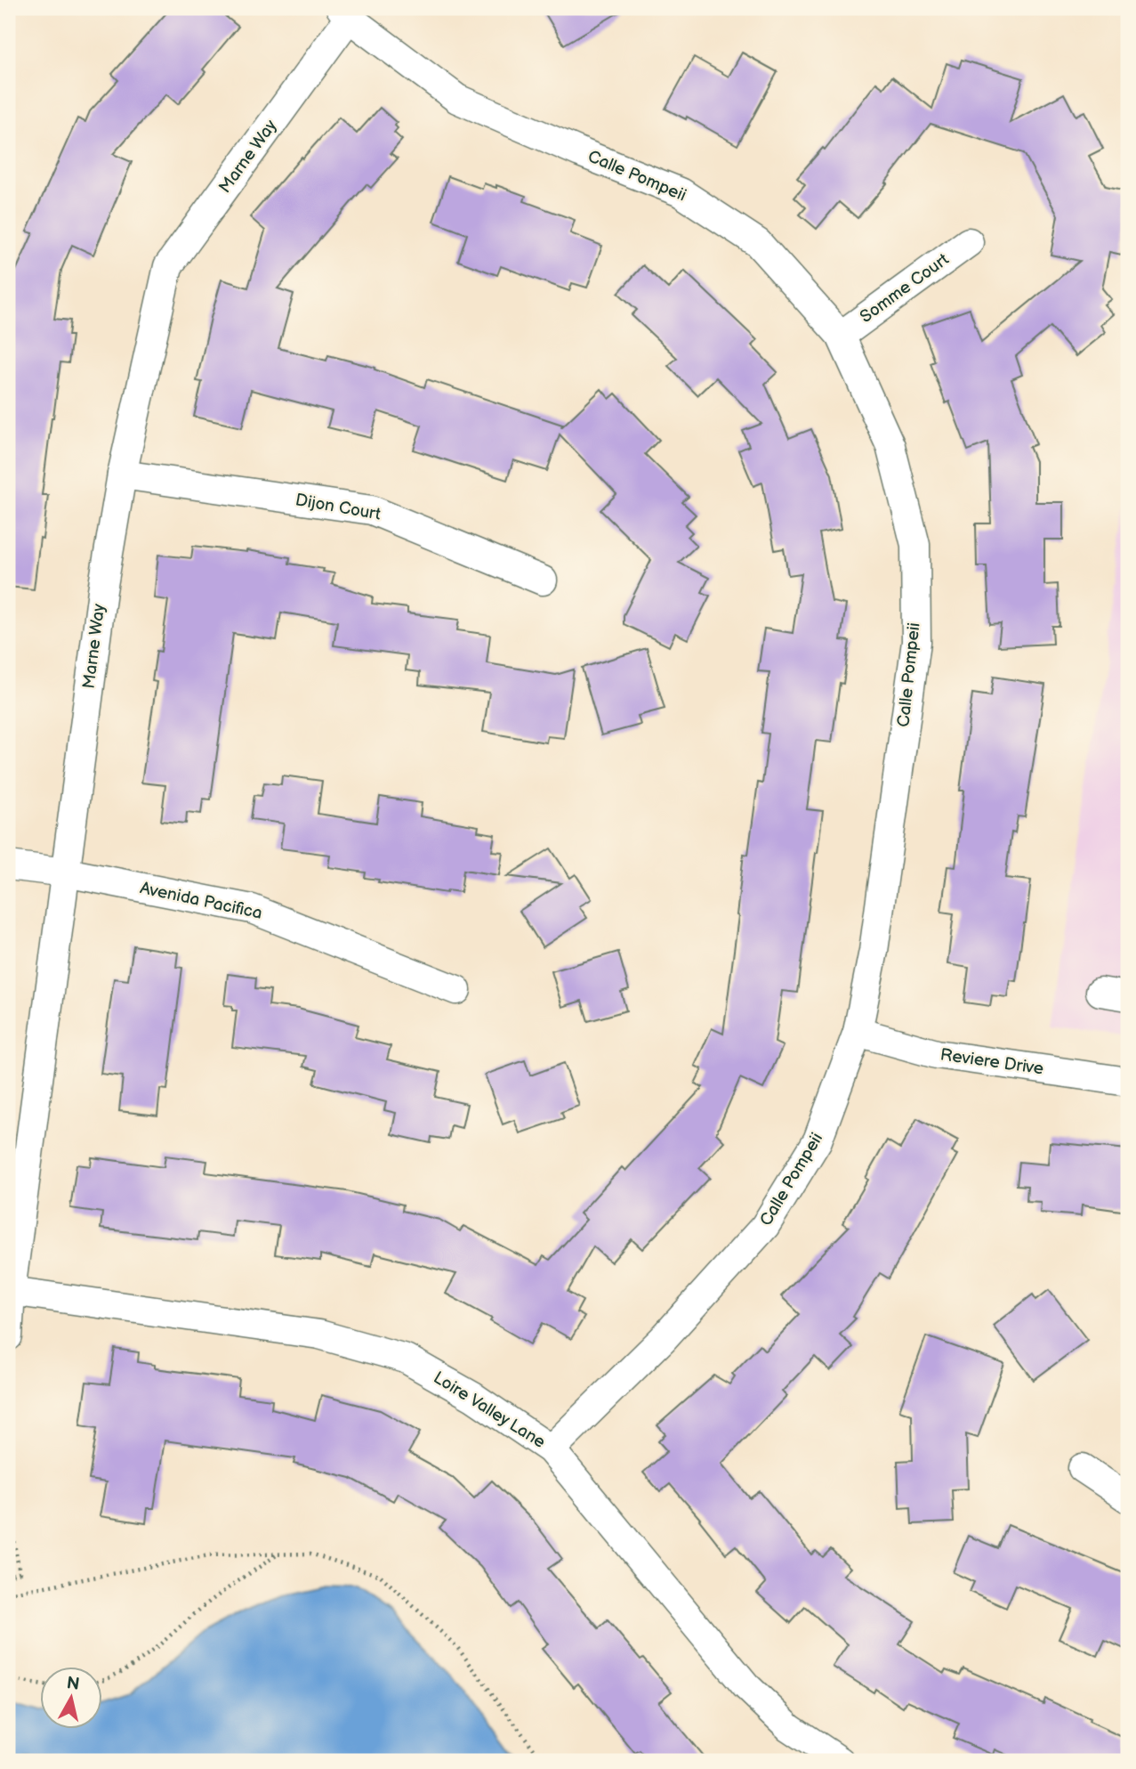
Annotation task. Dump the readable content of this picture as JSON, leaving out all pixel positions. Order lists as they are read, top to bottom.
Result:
{
  "streets": {
    "street": [
      "Marne Way",
      "Calle Pompeii",
      "Somme Court",
      "Dijon Court",
      "Avenida Pacifica",
      "Reviere Drive",
      "Loire Valley Lane"
    ]
  },
  "crossings": [
    ["Marne Way", "Calle Pompeii"],
    ["Marne Way", "Dijon Court"],
    ["Marne Way", "Avenida Pacifica"],
    ["Marne Way", "Loire Valley Lane"],
    ["Calle Pompeii", "Somme Court"],
    ["Calle Pompeii", "Reviere Drive"],
    ["Calle Pompeii", "Loire Valley Lane"]
  ],
  "north": "top"
}
